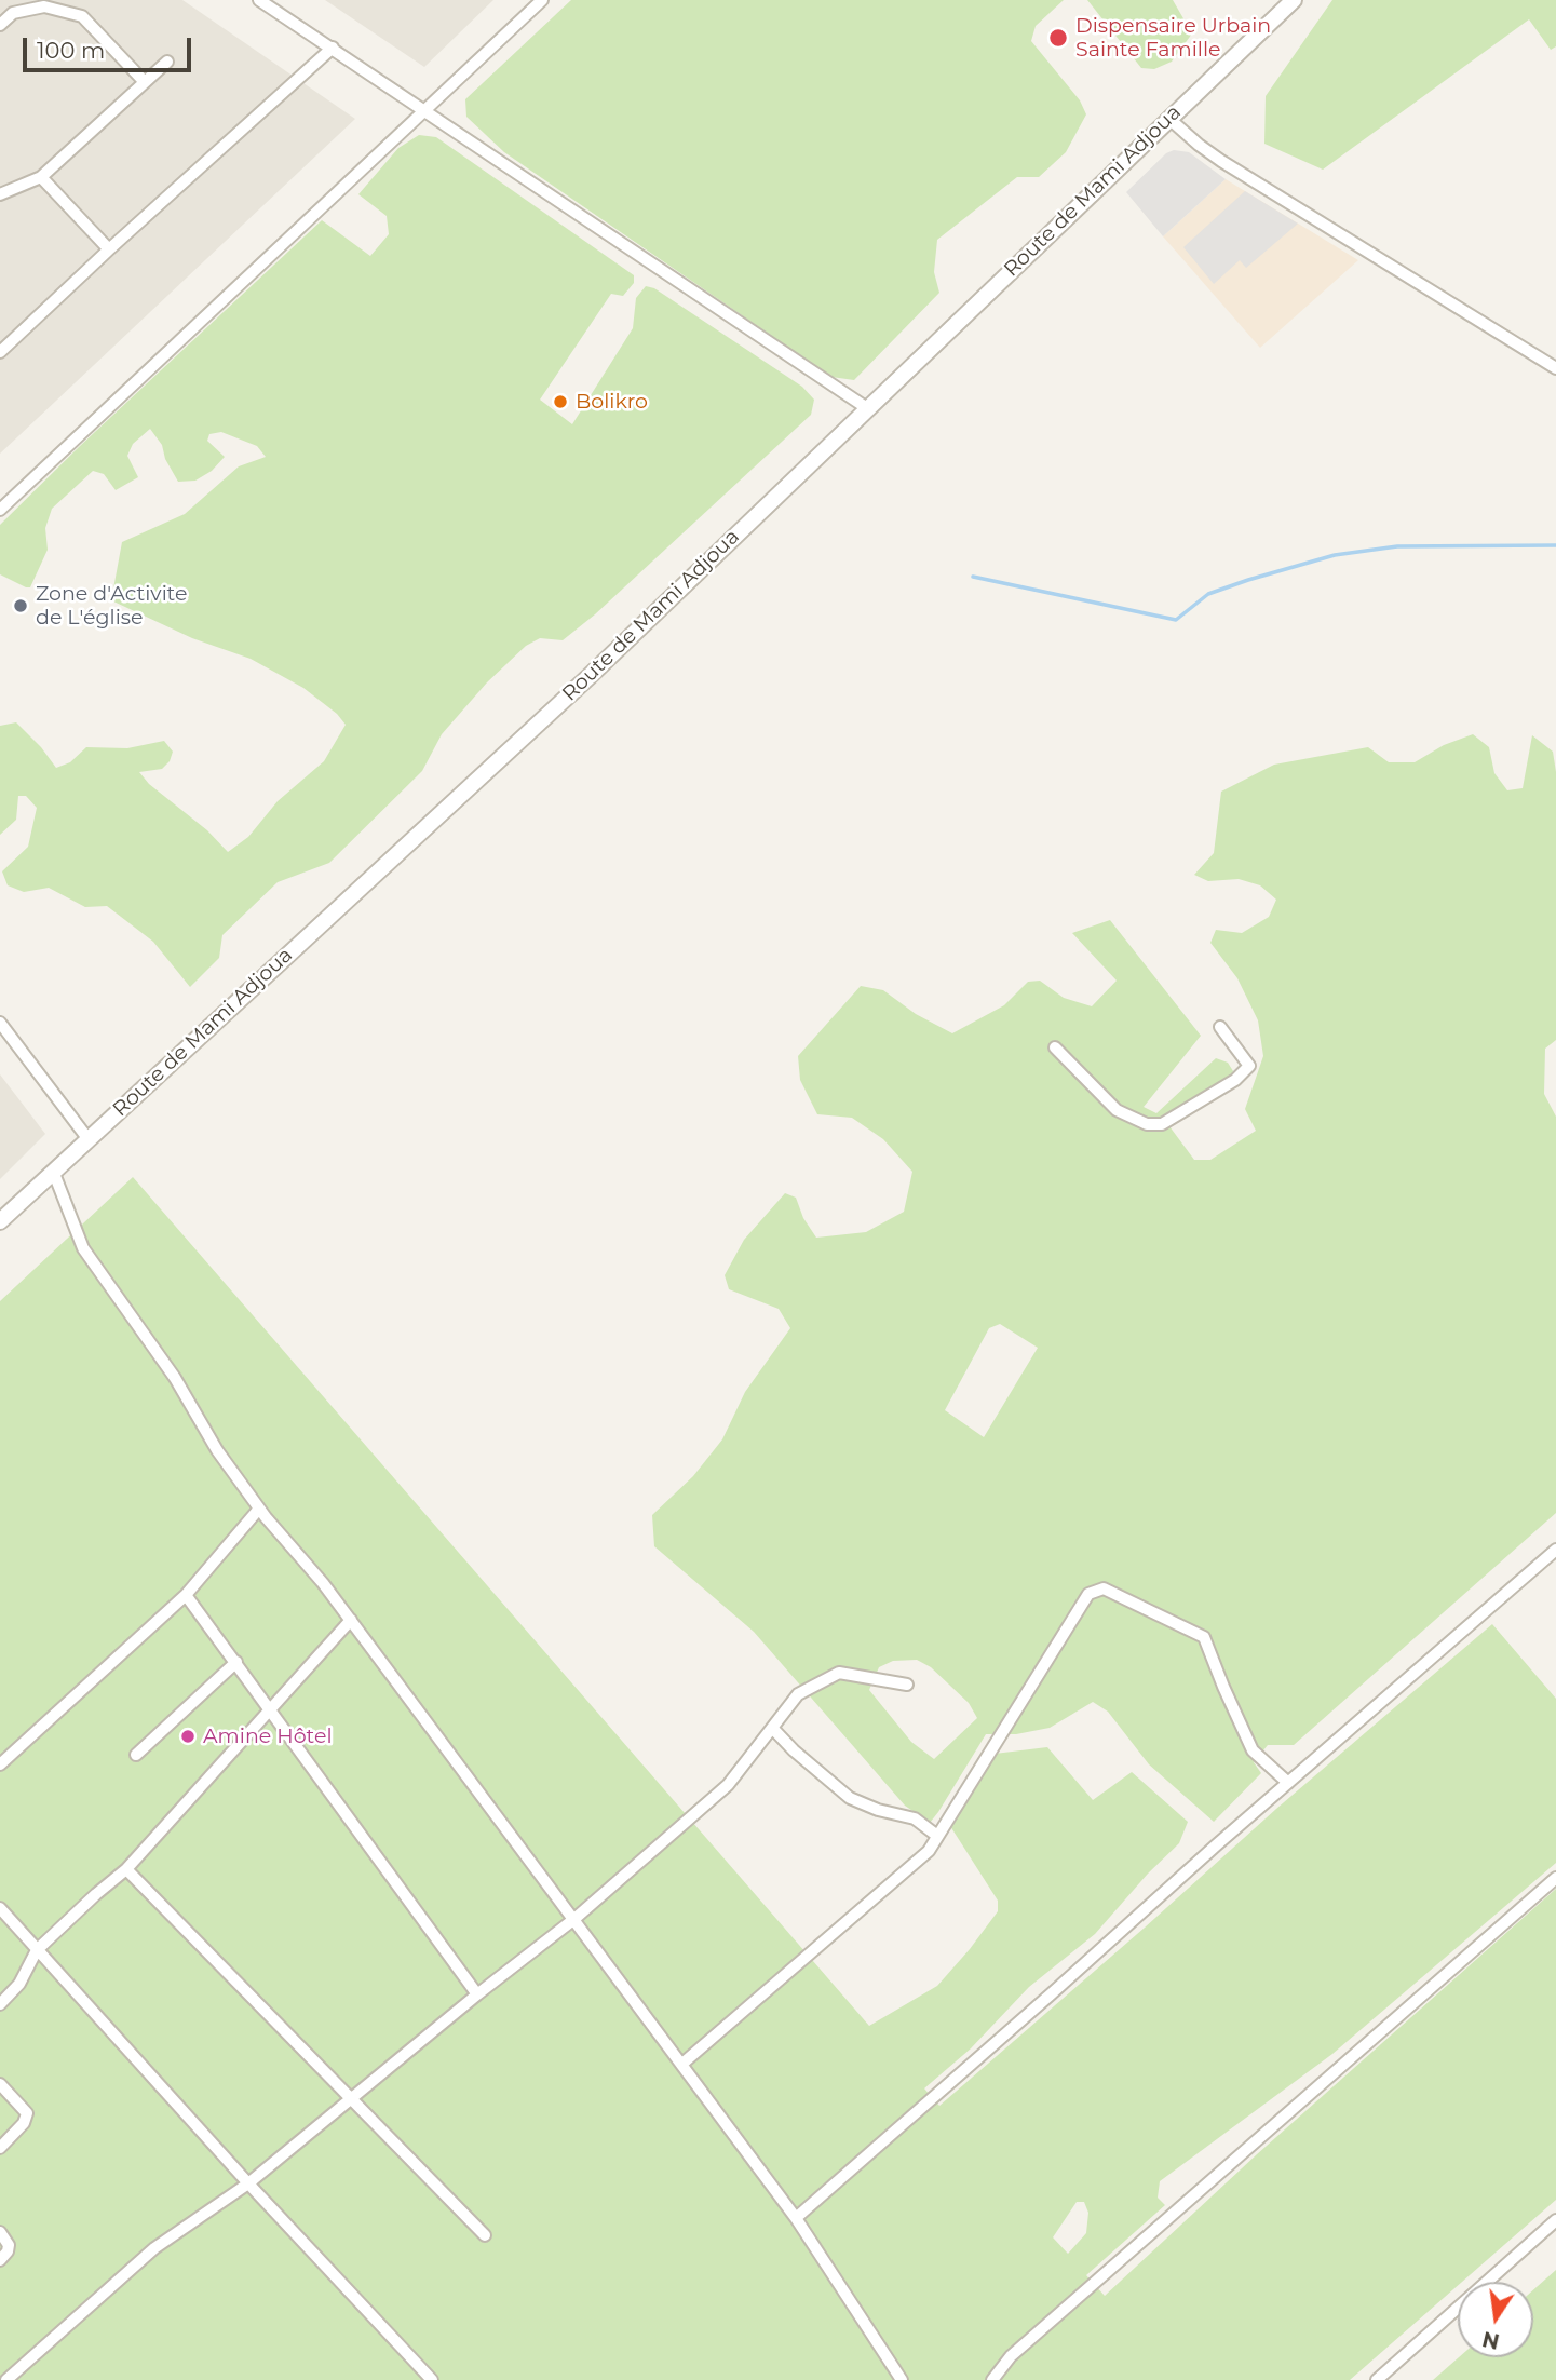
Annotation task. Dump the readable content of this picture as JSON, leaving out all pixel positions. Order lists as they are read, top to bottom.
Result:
{
  "streets": {
    "street": ["Route de Mami Adjoua"]
  },
  "places": [
    "Dispensaire Urbain Sainte Famille",
    "Bolikro",
    "Zone d'Activite de L'église",
    "Amine Hôtel"
  ],
  "scale_bar": "100 m",
  "north": "bottom"
}
